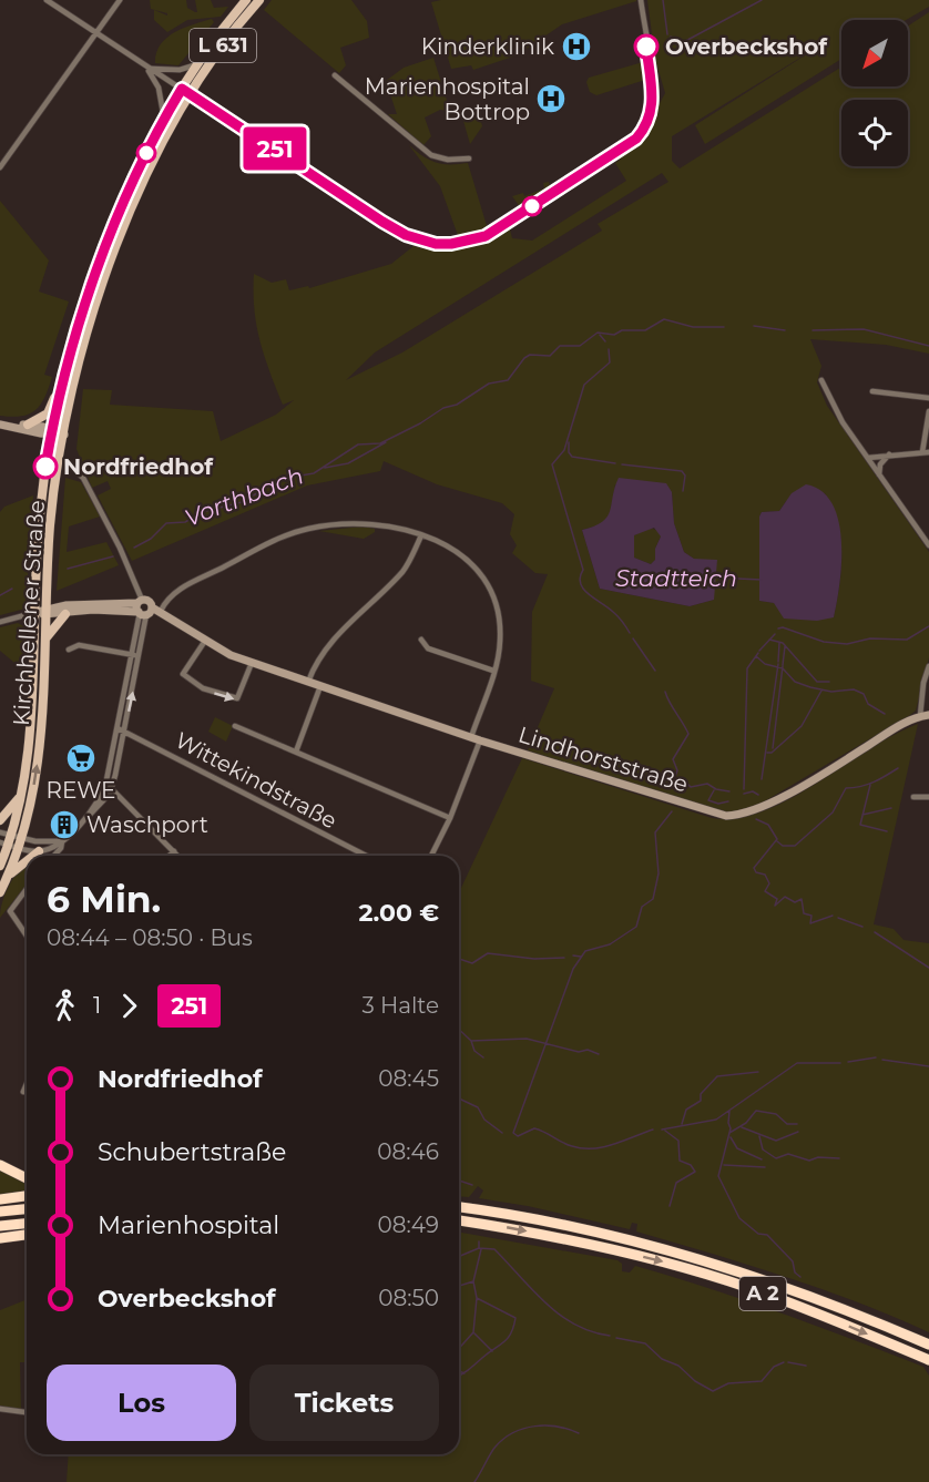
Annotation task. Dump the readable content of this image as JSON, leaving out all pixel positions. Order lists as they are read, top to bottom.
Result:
{
  "streets": {
    "highway": ["A 2"],
    "main road": ["L 631", "Kirchhellener Straße"],
    "street": ["Lindhorststraße", "Wittekindstraße"]
  },
  "crossings": [
    ["Kirchhellener Straße", "Lindhorststraße"]
  ],
  "water": ["Vorthbach", "Stadtteich"],
  "places": {
    "hospital": ["Kinderklinik", "Marienhospital Bottrop"],
    "other": ["Overbeckshof", "Nordfriedhof"],
    "supermarket": ["REWE"],
    "building": ["Waschport"]
  },
  "lines": ["bus line 251"],
  "north": "bottom left",
  "page": {
    "on_map": "251",
    "heading": ["6 Min.", "08:44 – 08:50 · Bus", "2.00 €"],
    "legs": ["1", "251", "3 Halte"],
    "list": [
      {
        "name": "Nordfriedhof",
        "value": "08:45"
      },
      {
        "name": "Schubertstraße",
        "value": "08:46"
      },
      {
        "name": "Marienhospital",
        "value": "08:49"
      },
      {
        "name": "Overbeckshof",
        "value": "08:50"
      }
    ],
    "buttons": ["Los", "Tickets"]
  }
}
